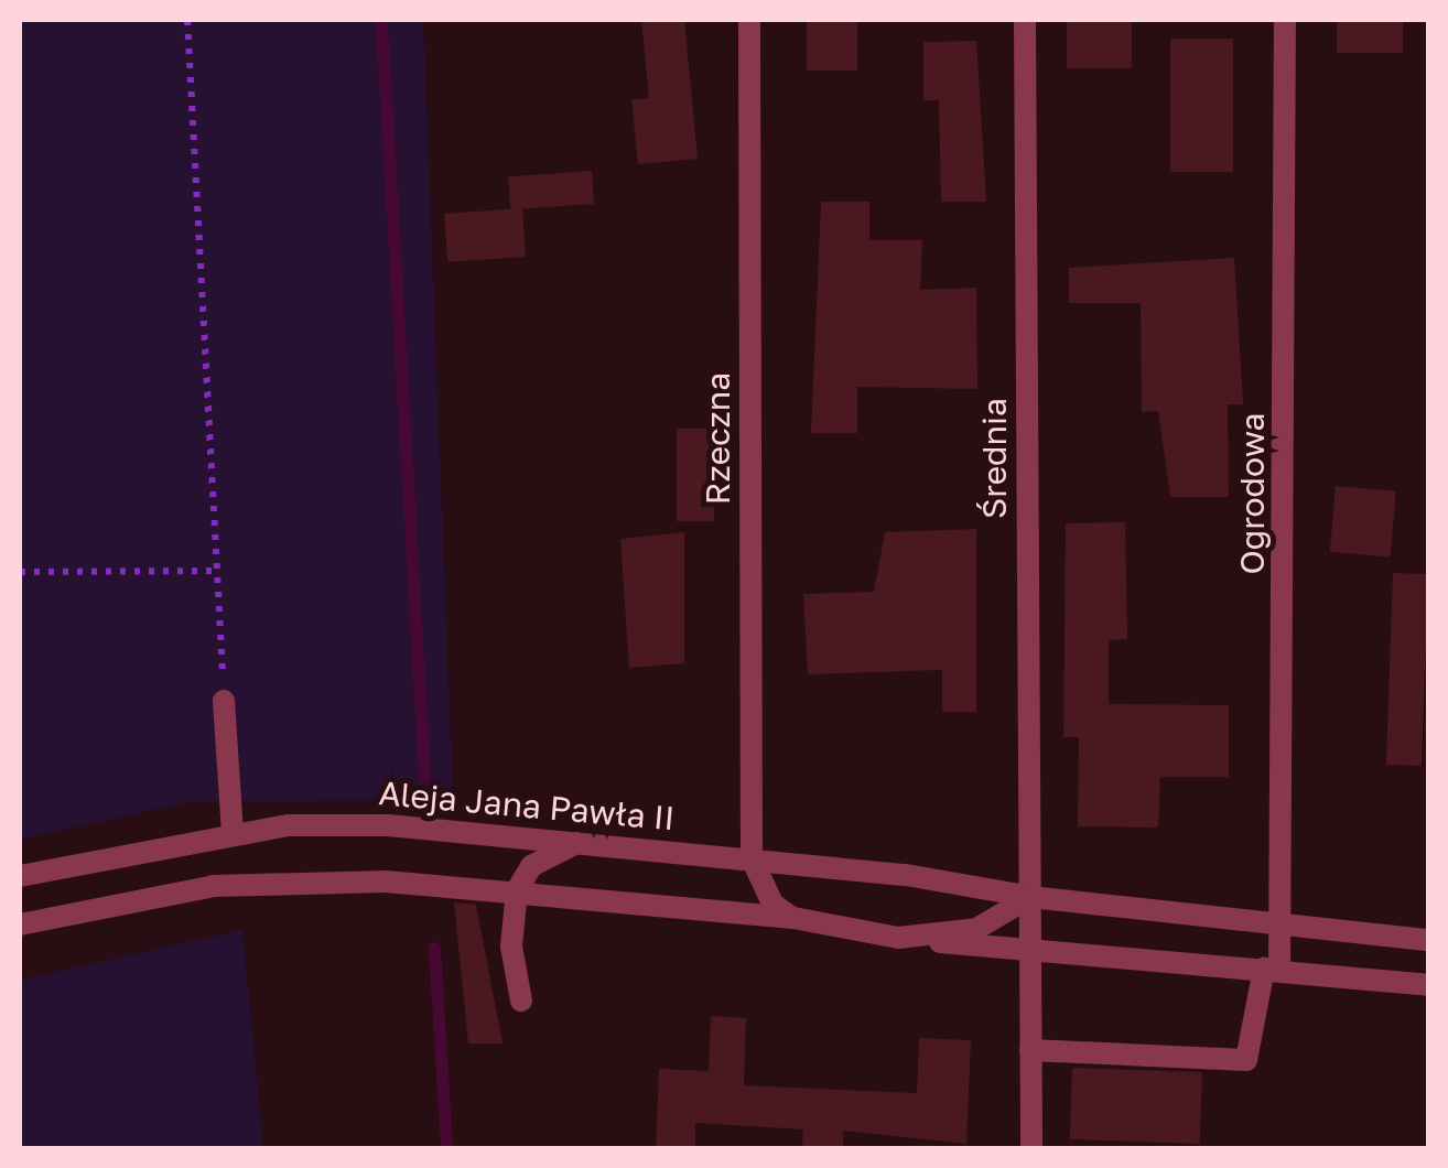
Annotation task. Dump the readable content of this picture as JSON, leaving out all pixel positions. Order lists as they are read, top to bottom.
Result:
{
  "streets": {
    "street": [
      "Rzeczna",
      "Średnia",
      "Ogrodowa",
      "Aleja Jana Pawła II"
    ]
  },
  "crossings": [
    ["Rzeczna", "Aleja Jana Pawła II"],
    ["Średnia", "Ogrodowa"],
    ["Średnia", "Aleja Jana Pawła II"],
    ["Ogrodowa", "Aleja Jana Pawła II"]
  ]
}
